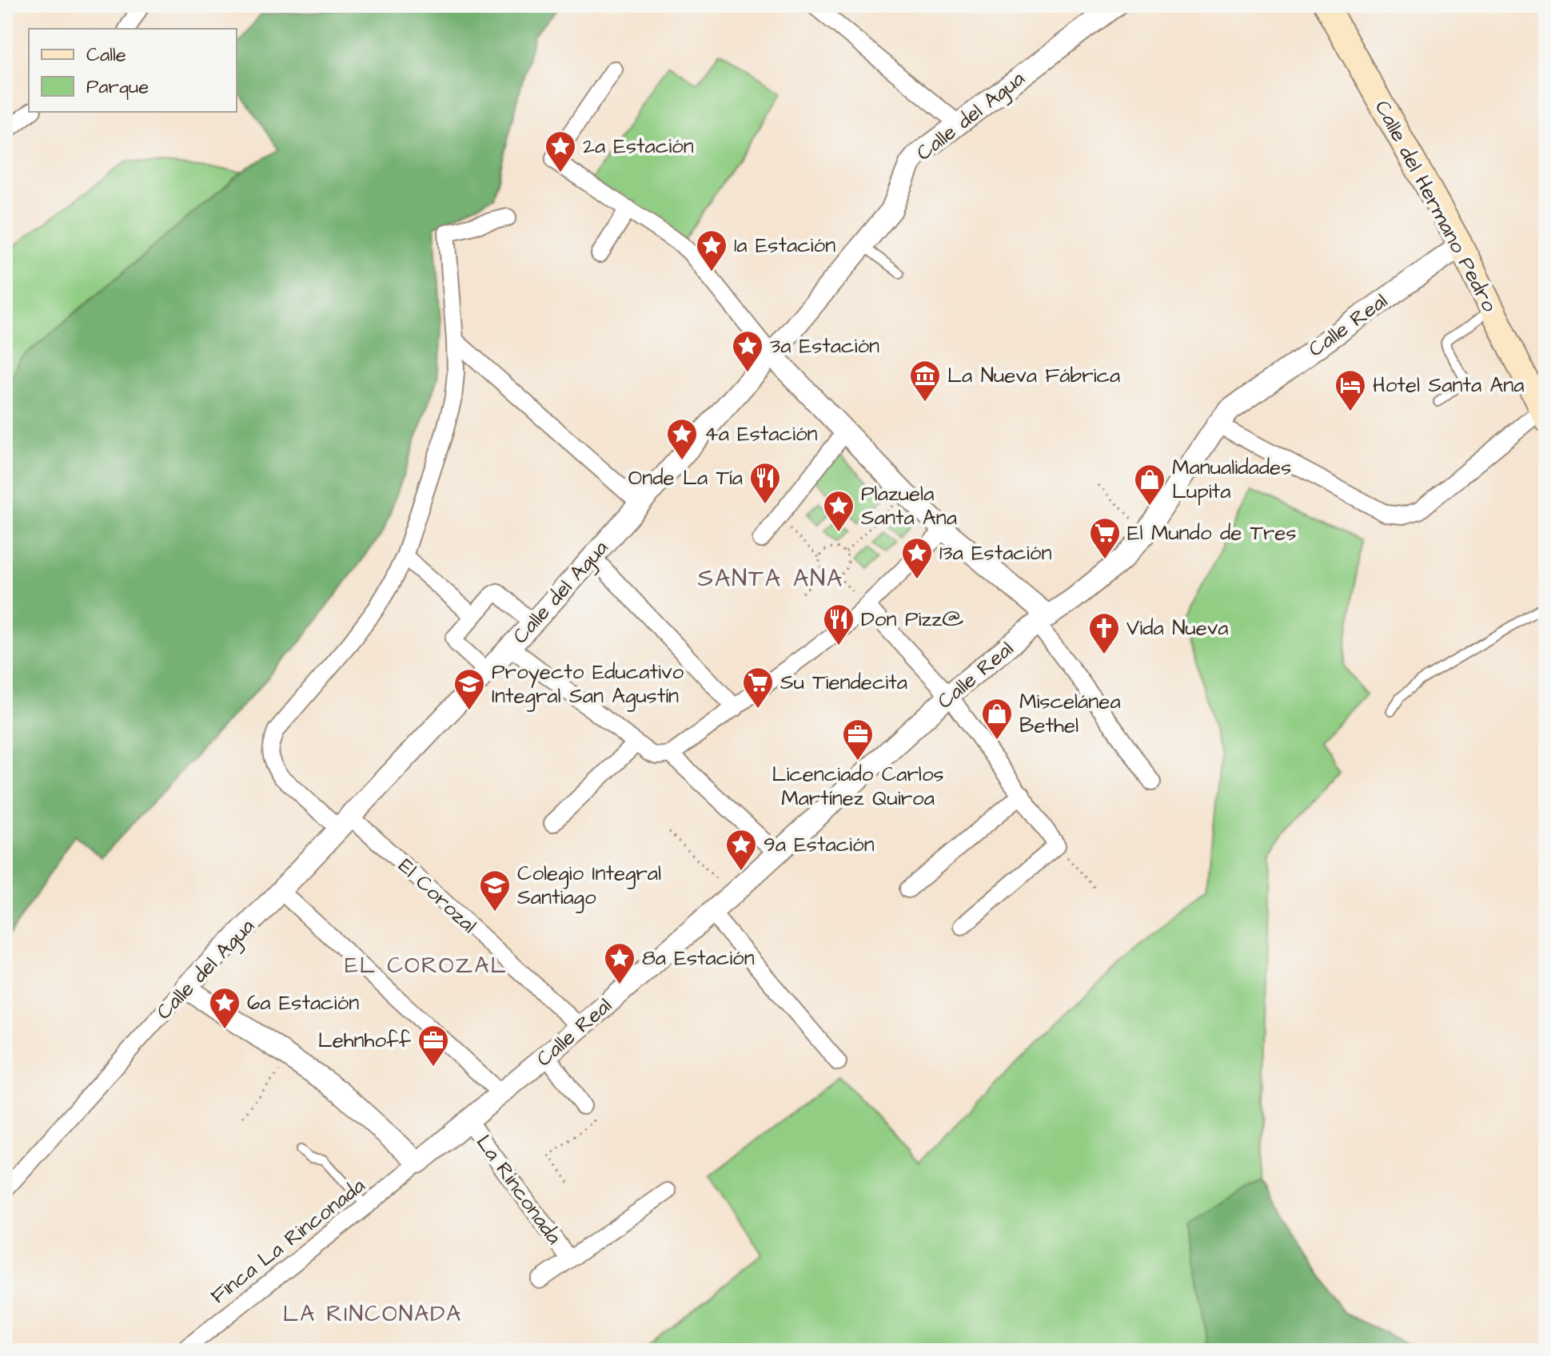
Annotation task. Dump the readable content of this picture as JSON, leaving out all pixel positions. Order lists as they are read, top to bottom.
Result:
{
  "streets": {
    "main road": ["Calle del Hermano Pedro"],
    "street": [
      "Calle del Agua",
      "Calle Real",
      "El Corozal",
      "La Rinconada",
      "Finca La Rinconada"
    ]
  },
  "crossings": [
    ["Calle del Agua", "El Corozal"],
    ["Calle del Hermano Pedro", "Calle Real"],
    ["Calle Real", "El Corozal"],
    ["Calle Real", "La Rinconada"],
    ["La Rinconada", "Finca La Rinconada"]
  ],
  "districts": ["SANTA ANA", "EL COROZAL", "LA RINCONADA"],
  "places": {
    "place": [
      "2a Estación",
      "1a Estación",
      "3a Estación",
      "4a Estación",
      "Plazuela Santa Ana",
      "13a Estación",
      "9a Estación",
      "8a Estación",
      "6a Estación"
    ],
    "museum": ["La Nueva Fábrica"],
    "hotel": ["Hotel Santa Ana"],
    "restaurant": ["Onde La Tía", "Don Pizz@"],
    "shop": ["Manualidades Lupita", "Miscelánea Bethel"],
    "supermarket": ["El Mundo de Tres", "Su Tiendecita"],
    "church": ["Vida Nueva"],
    "school or university": ["Proyecto Educativo Integral San Agustín", "Colegio Integral Santiago"],
    "office": ["Licenciado Carlos Martínez Quiroa", "Lehnhoff"]
  },
  "legend": ["Calle", "Parque"]
}
